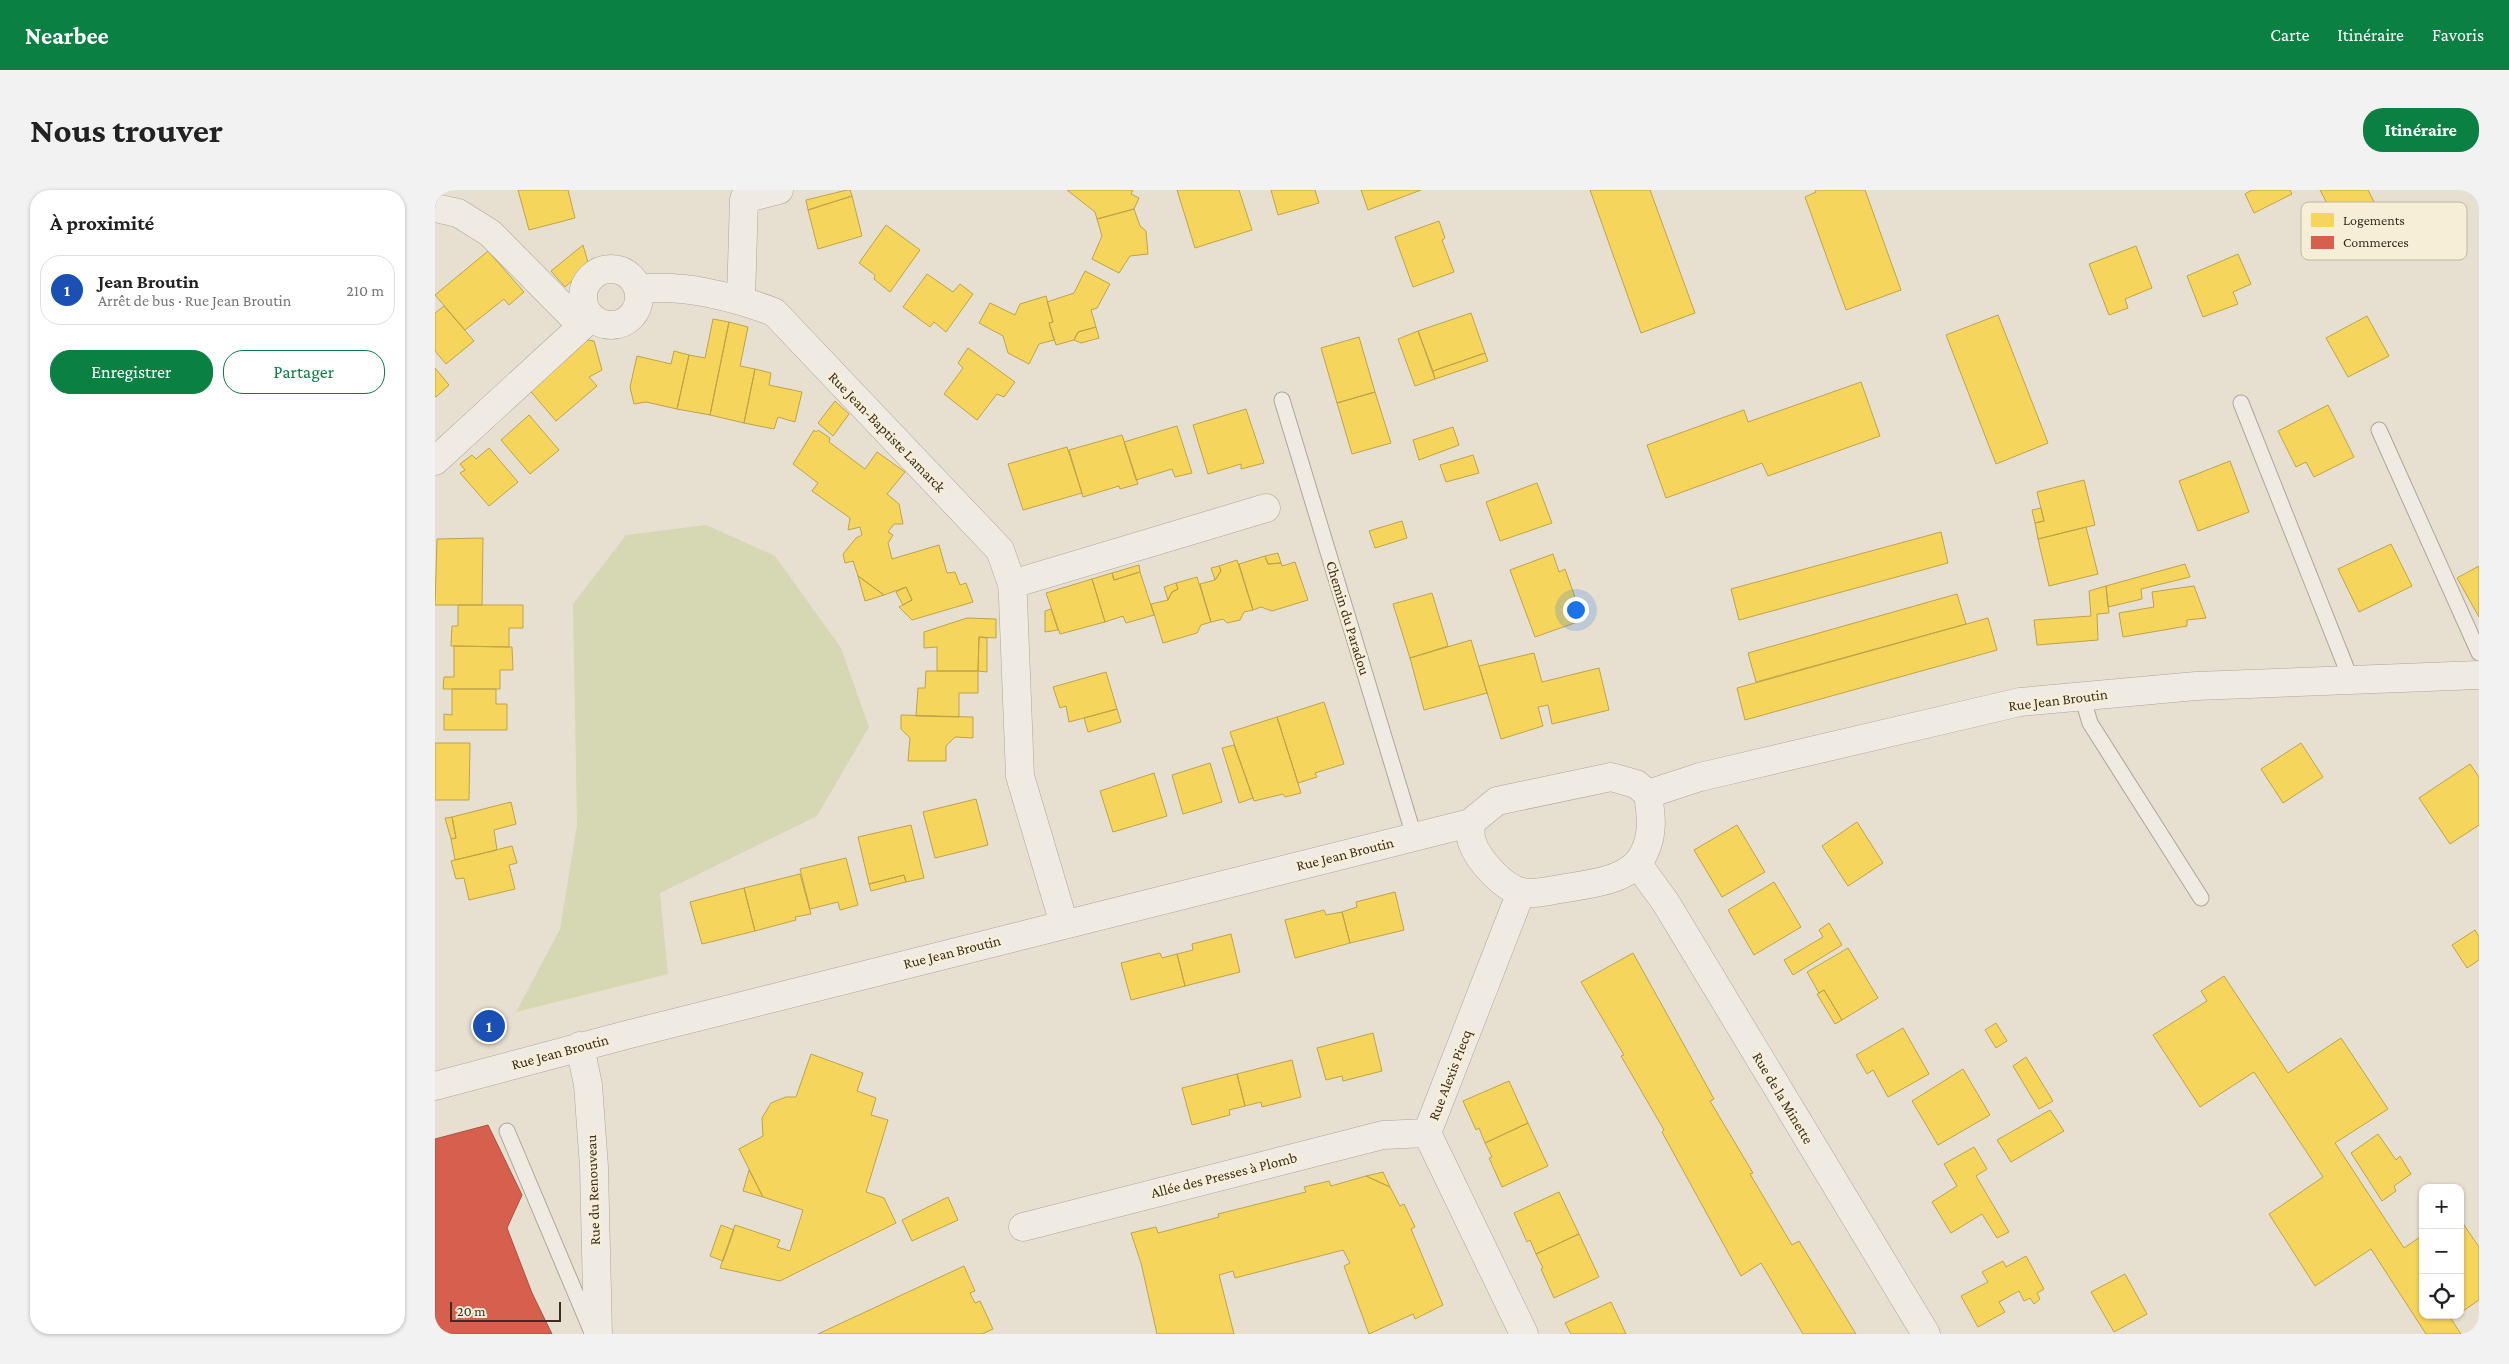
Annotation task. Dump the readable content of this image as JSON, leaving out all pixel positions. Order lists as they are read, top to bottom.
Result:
{
  "streets": {
    "street": [
      "Rue Jean-Baptiste Lamarck",
      "Rue Jean Broutin",
      "Rue Alexis Piecq",
      "Rue de la Minette",
      "Allée des Presses à Plomb",
      "Rue du Renouveau"
    ],
    "lane": ["Chemin du Paradou"]
  },
  "crossings": [
    ["Rue Jean-Baptiste Lamarck", "Rue Jean Broutin"],
    ["Chemin du Paradou", "Rue Jean Broutin"],
    ["Rue Jean Broutin", "Rue du Renouveau"],
    ["Rue Alexis Piecq", "Allée des Presses à Plomb"]
  ],
  "legend": ["Logements", "Commerces"],
  "scale_bar": "20 m",
  "page": {
    "header": "Nearbee",
    "nav": ["Carte", "Itinéraire", "Favoris"],
    "buttons": [
      "Itinéraire",
      ["Enregistrer", "Partager"]
    ],
    "title": "Nous trouver",
    "heading": "À proximité",
    "list": [
      {
        "mark": "1",
        "name": "Jean Broutin",
        "note": "Arrêt de bus · Rue Jean Broutin",
        "value": "210 m"
      }
    ],
    "pins": "1",
    "map_buttons": ["+", "−"],
    "scale": "20 m"
  }
}
